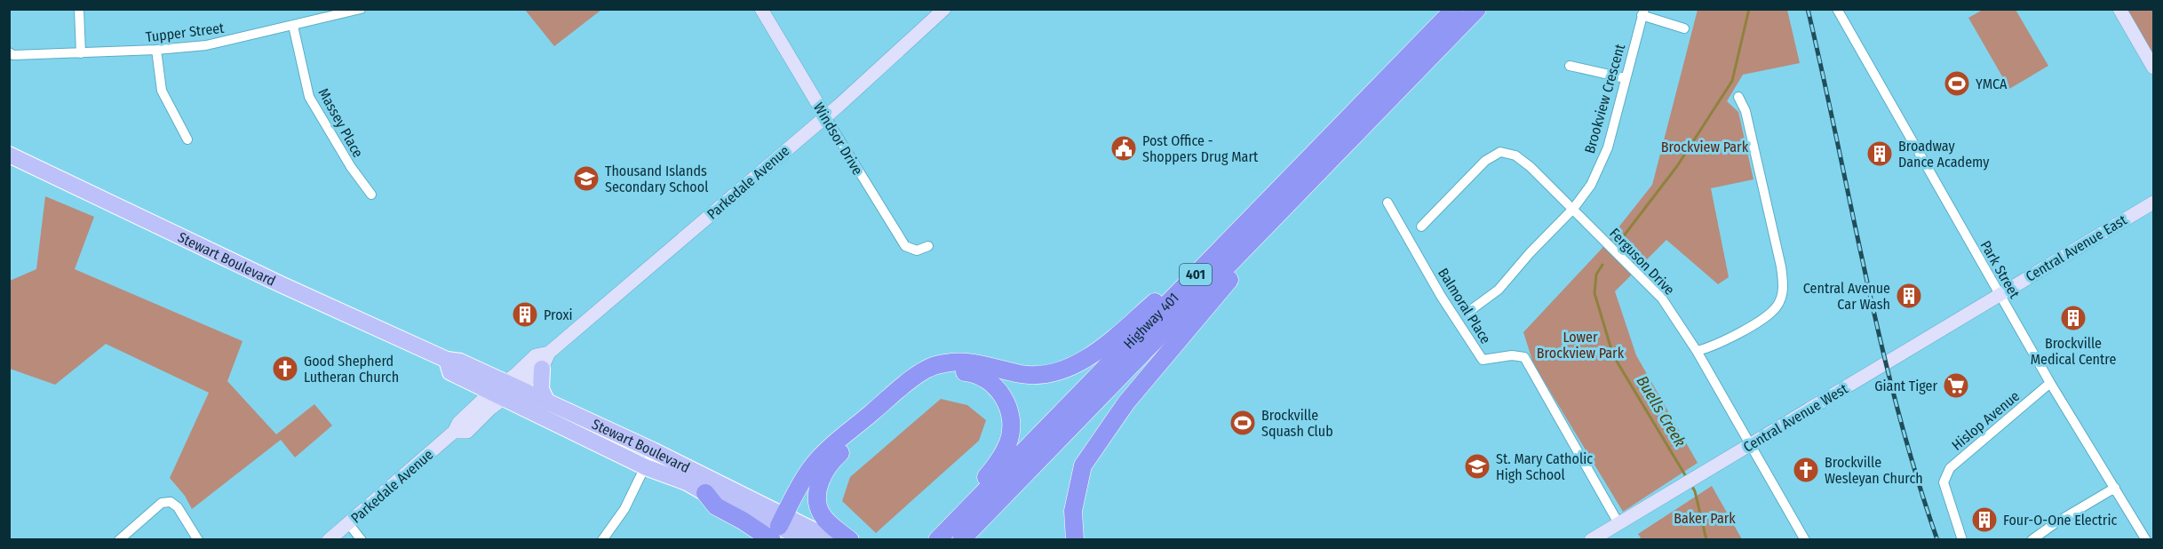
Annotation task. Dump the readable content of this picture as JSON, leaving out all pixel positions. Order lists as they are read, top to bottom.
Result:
{
  "streets": {
    "highway": ["401", "Highway 401"],
    "main road": ["Stewart Boulevard"],
    "street": [
      "Tupper Street",
      "Brookview Crescent",
      "Massey Place",
      "Windsor Drive",
      "Parkedale Avenue",
      "Central Avenue East",
      "Ferguson Drive",
      "Park Street",
      "Balmoral Place",
      "Central Avenue West",
      "Hislop Avenue"
    ]
  },
  "crossings": [
    ["Tupper Street", "Massey Place"],
    ["Brookview Crescent", "Ferguson Drive"],
    ["Windsor Drive", "Parkedale Avenue"],
    ["Parkedale Avenue", "Stewart Boulevard"],
    ["Central Avenue East", "Park Street"],
    ["Central Avenue East", "Central Avenue West"],
    ["Ferguson Drive", "Central Avenue West"],
    ["Park Street", "Central Avenue West"],
    ["Park Street", "Hislop Avenue"],
    ["Balmoral Place", "Central Avenue West"]
  ],
  "water": ["Buells Creek"],
  "parks": ["Brockview Park", "Lower Brockview Park", "Baker Park"],
  "places": {
    "sports": ["YMCA", "Brockville Squash Club"],
    "public building": ["Post Office - Shoppers Drug Mart"],
    "building": [
      "Broadway Dance Academy",
      "Central Avenue Car Wash",
      "Proxi",
      "Brockville Medical Centre",
      "Four-O-One Electric"
    ],
    "school or university": ["Thousand Islands Secondary School", "St. Mary Catholic High School"],
    "church": ["Good Shepherd Lutheran Church", "Brockville Wesleyan Church"],
    "supermarket": ["Giant Tiger"]
  }
}
